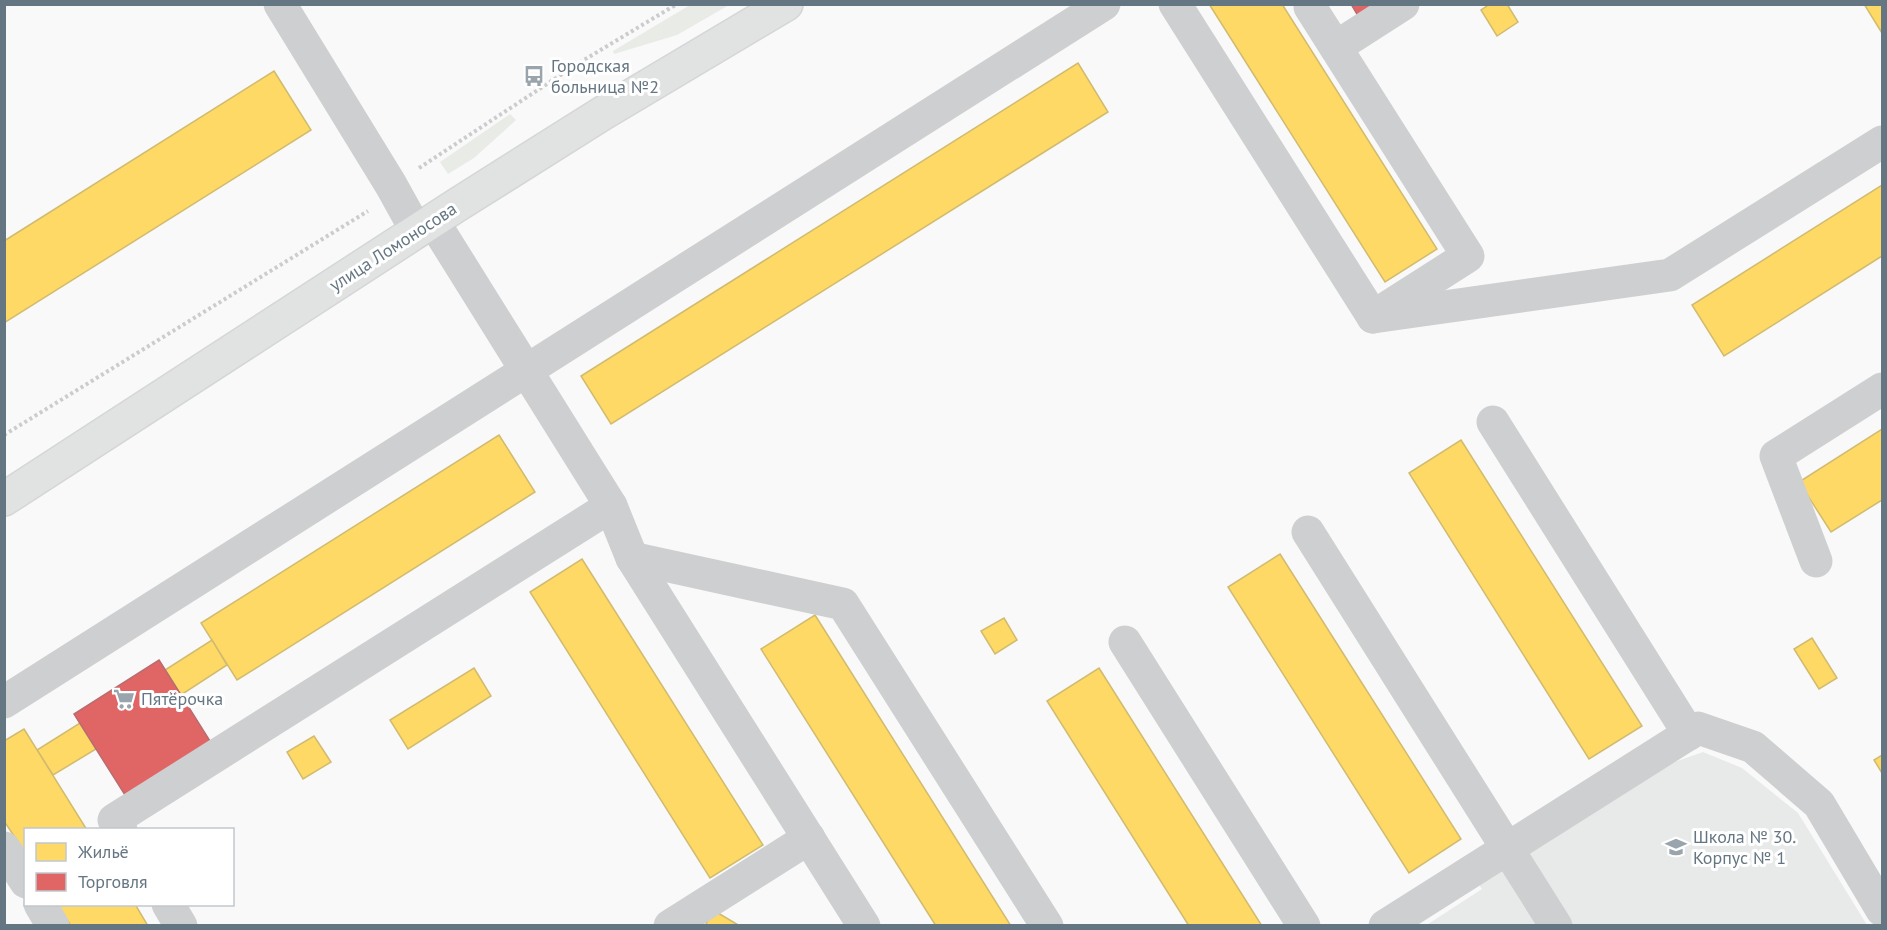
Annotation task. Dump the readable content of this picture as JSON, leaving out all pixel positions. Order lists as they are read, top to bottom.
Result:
{
  "streets": {
    "main road": ["улица Ломоносова"]
  },
  "places": {
    "bus stop": ["Городская больница №2"],
    "supermarket": ["Пятёрочка"],
    "school or university": ["Школа № 30. Корпус № 1"]
  },
  "legend": ["Жильё", "Торговля"]
}
